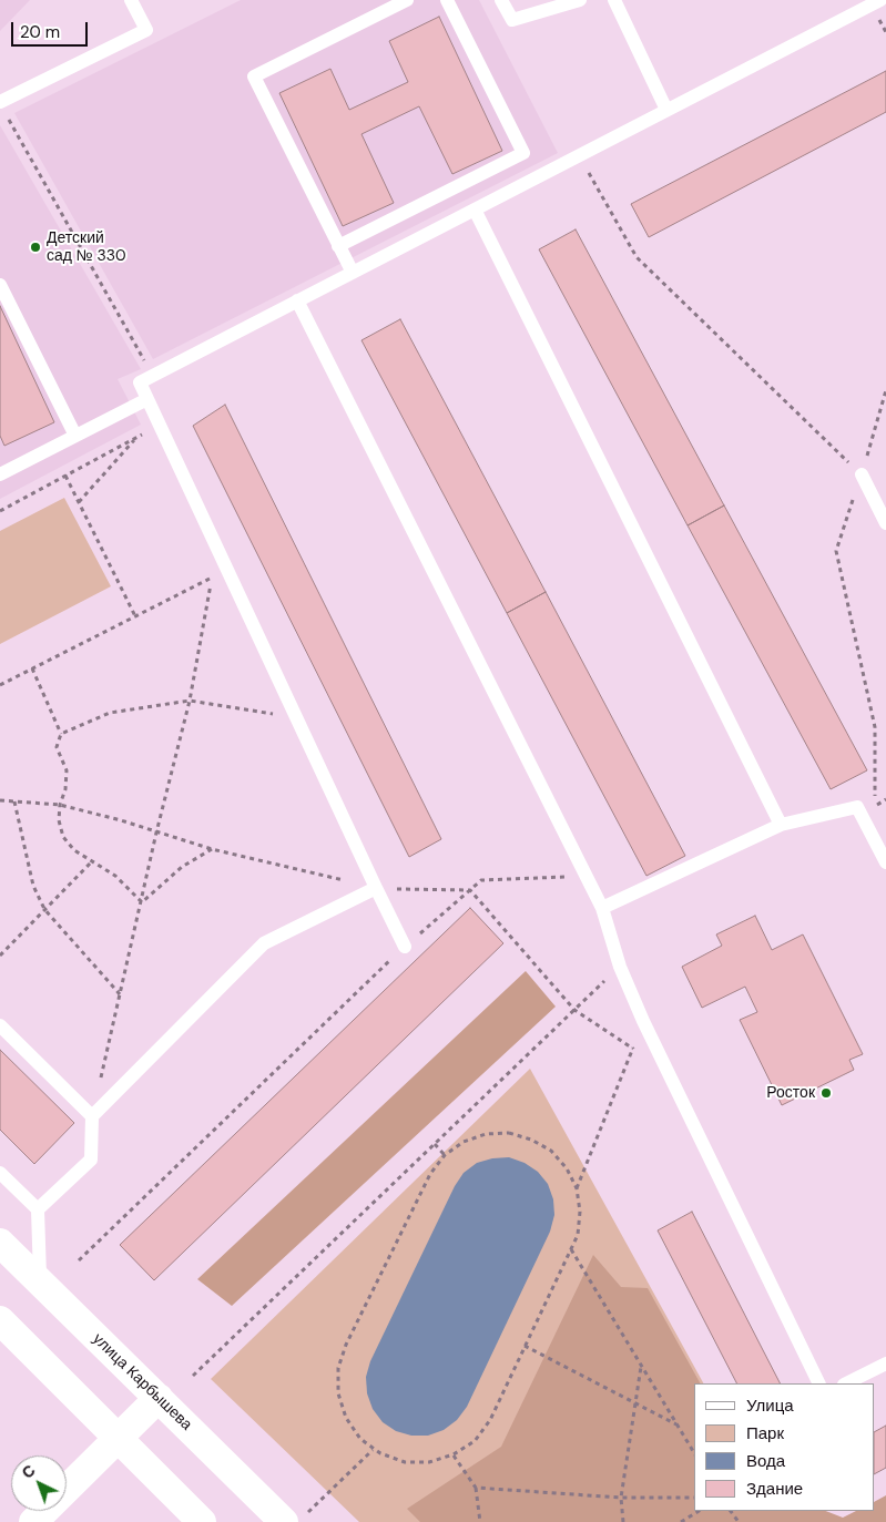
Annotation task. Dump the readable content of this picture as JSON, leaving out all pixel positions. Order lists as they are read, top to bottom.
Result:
{
  "streets": {
    "street": ["улица Карбышева"]
  },
  "places": ["Детский сад № 330", "Росток"],
  "legend": [
    "Улица",
    "Парк",
    "Вода",
    "Здание"
  ],
  "scale_bar": "20 m",
  "north": "top left"
}
